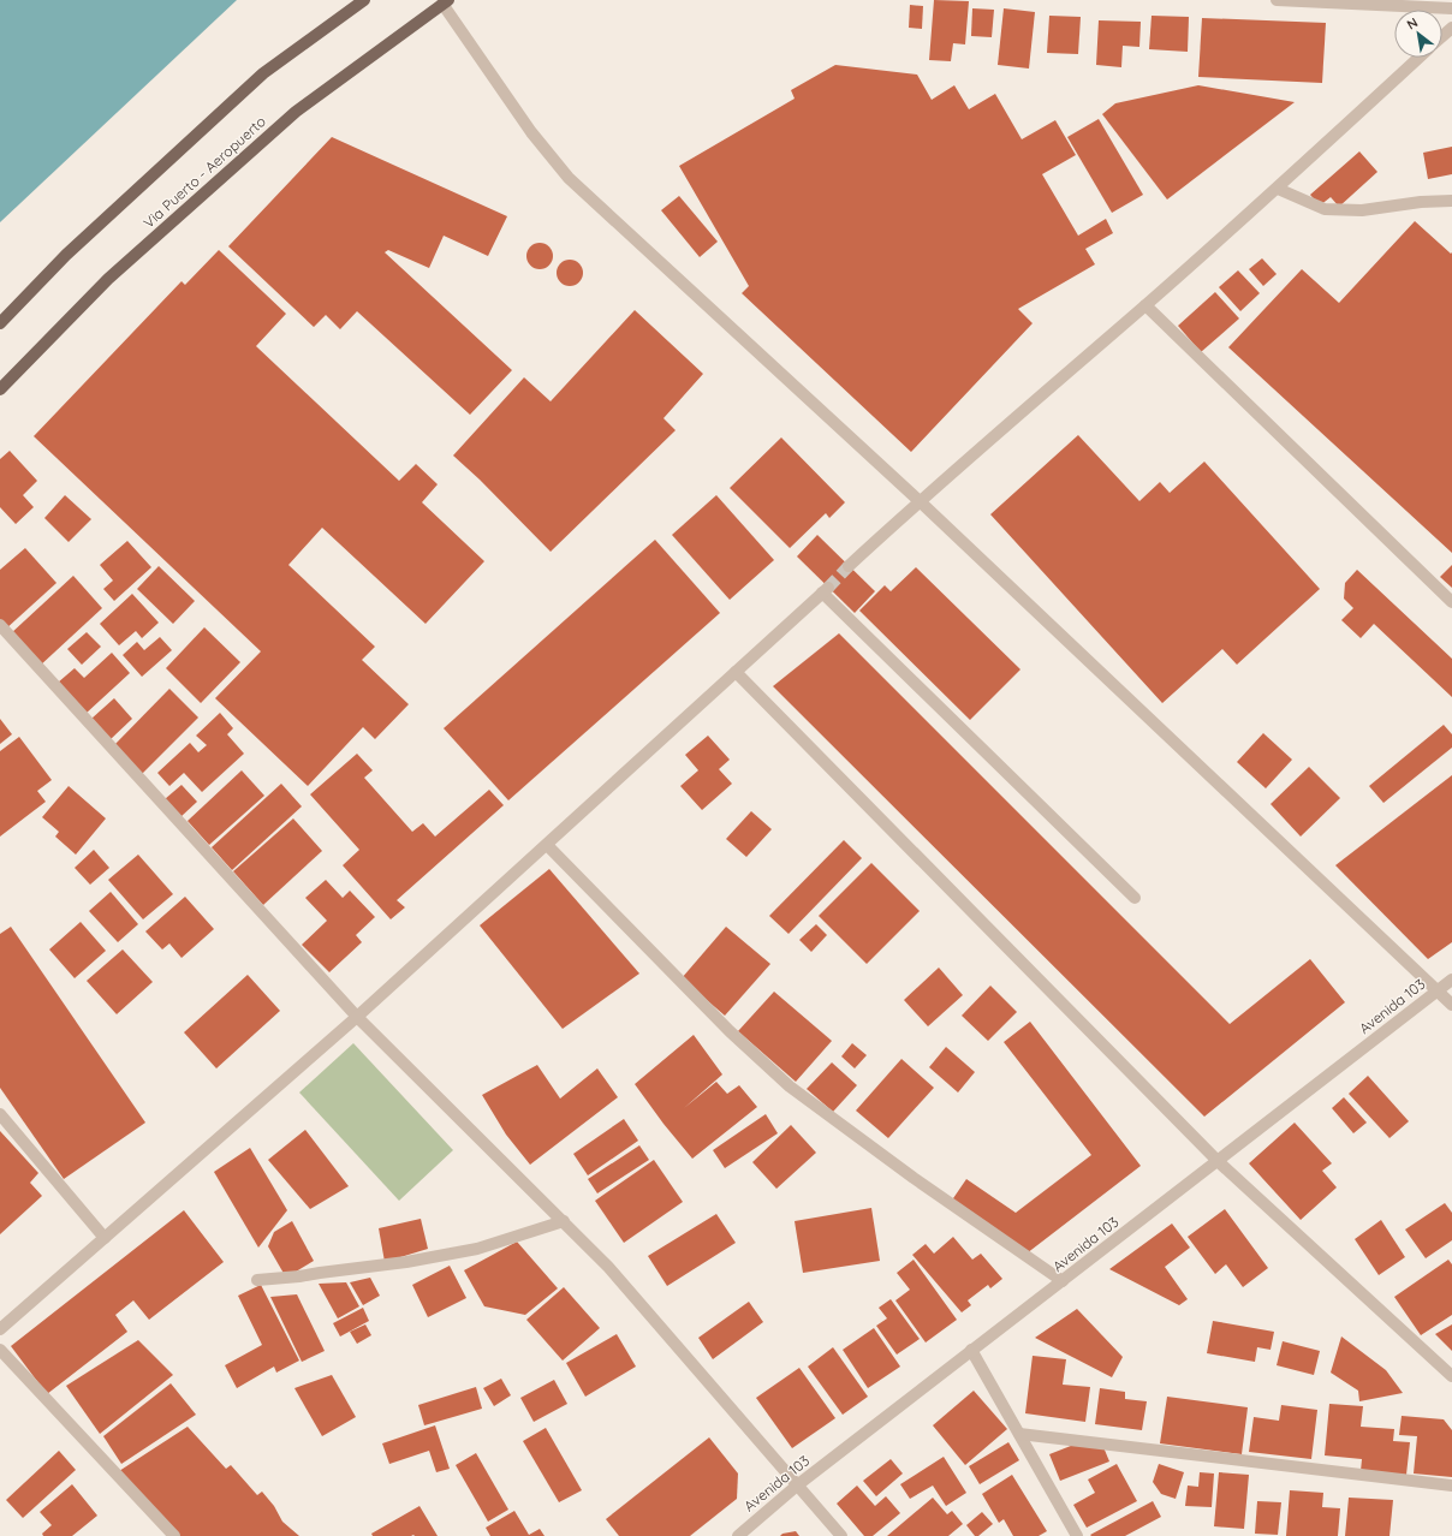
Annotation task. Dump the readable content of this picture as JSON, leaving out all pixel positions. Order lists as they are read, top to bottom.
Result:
{
  "streets": {
    "main road": ["Via Puerto - Aeropuerto"],
    "street": ["Avenida 103"]
  },
  "north": "top left"
}
